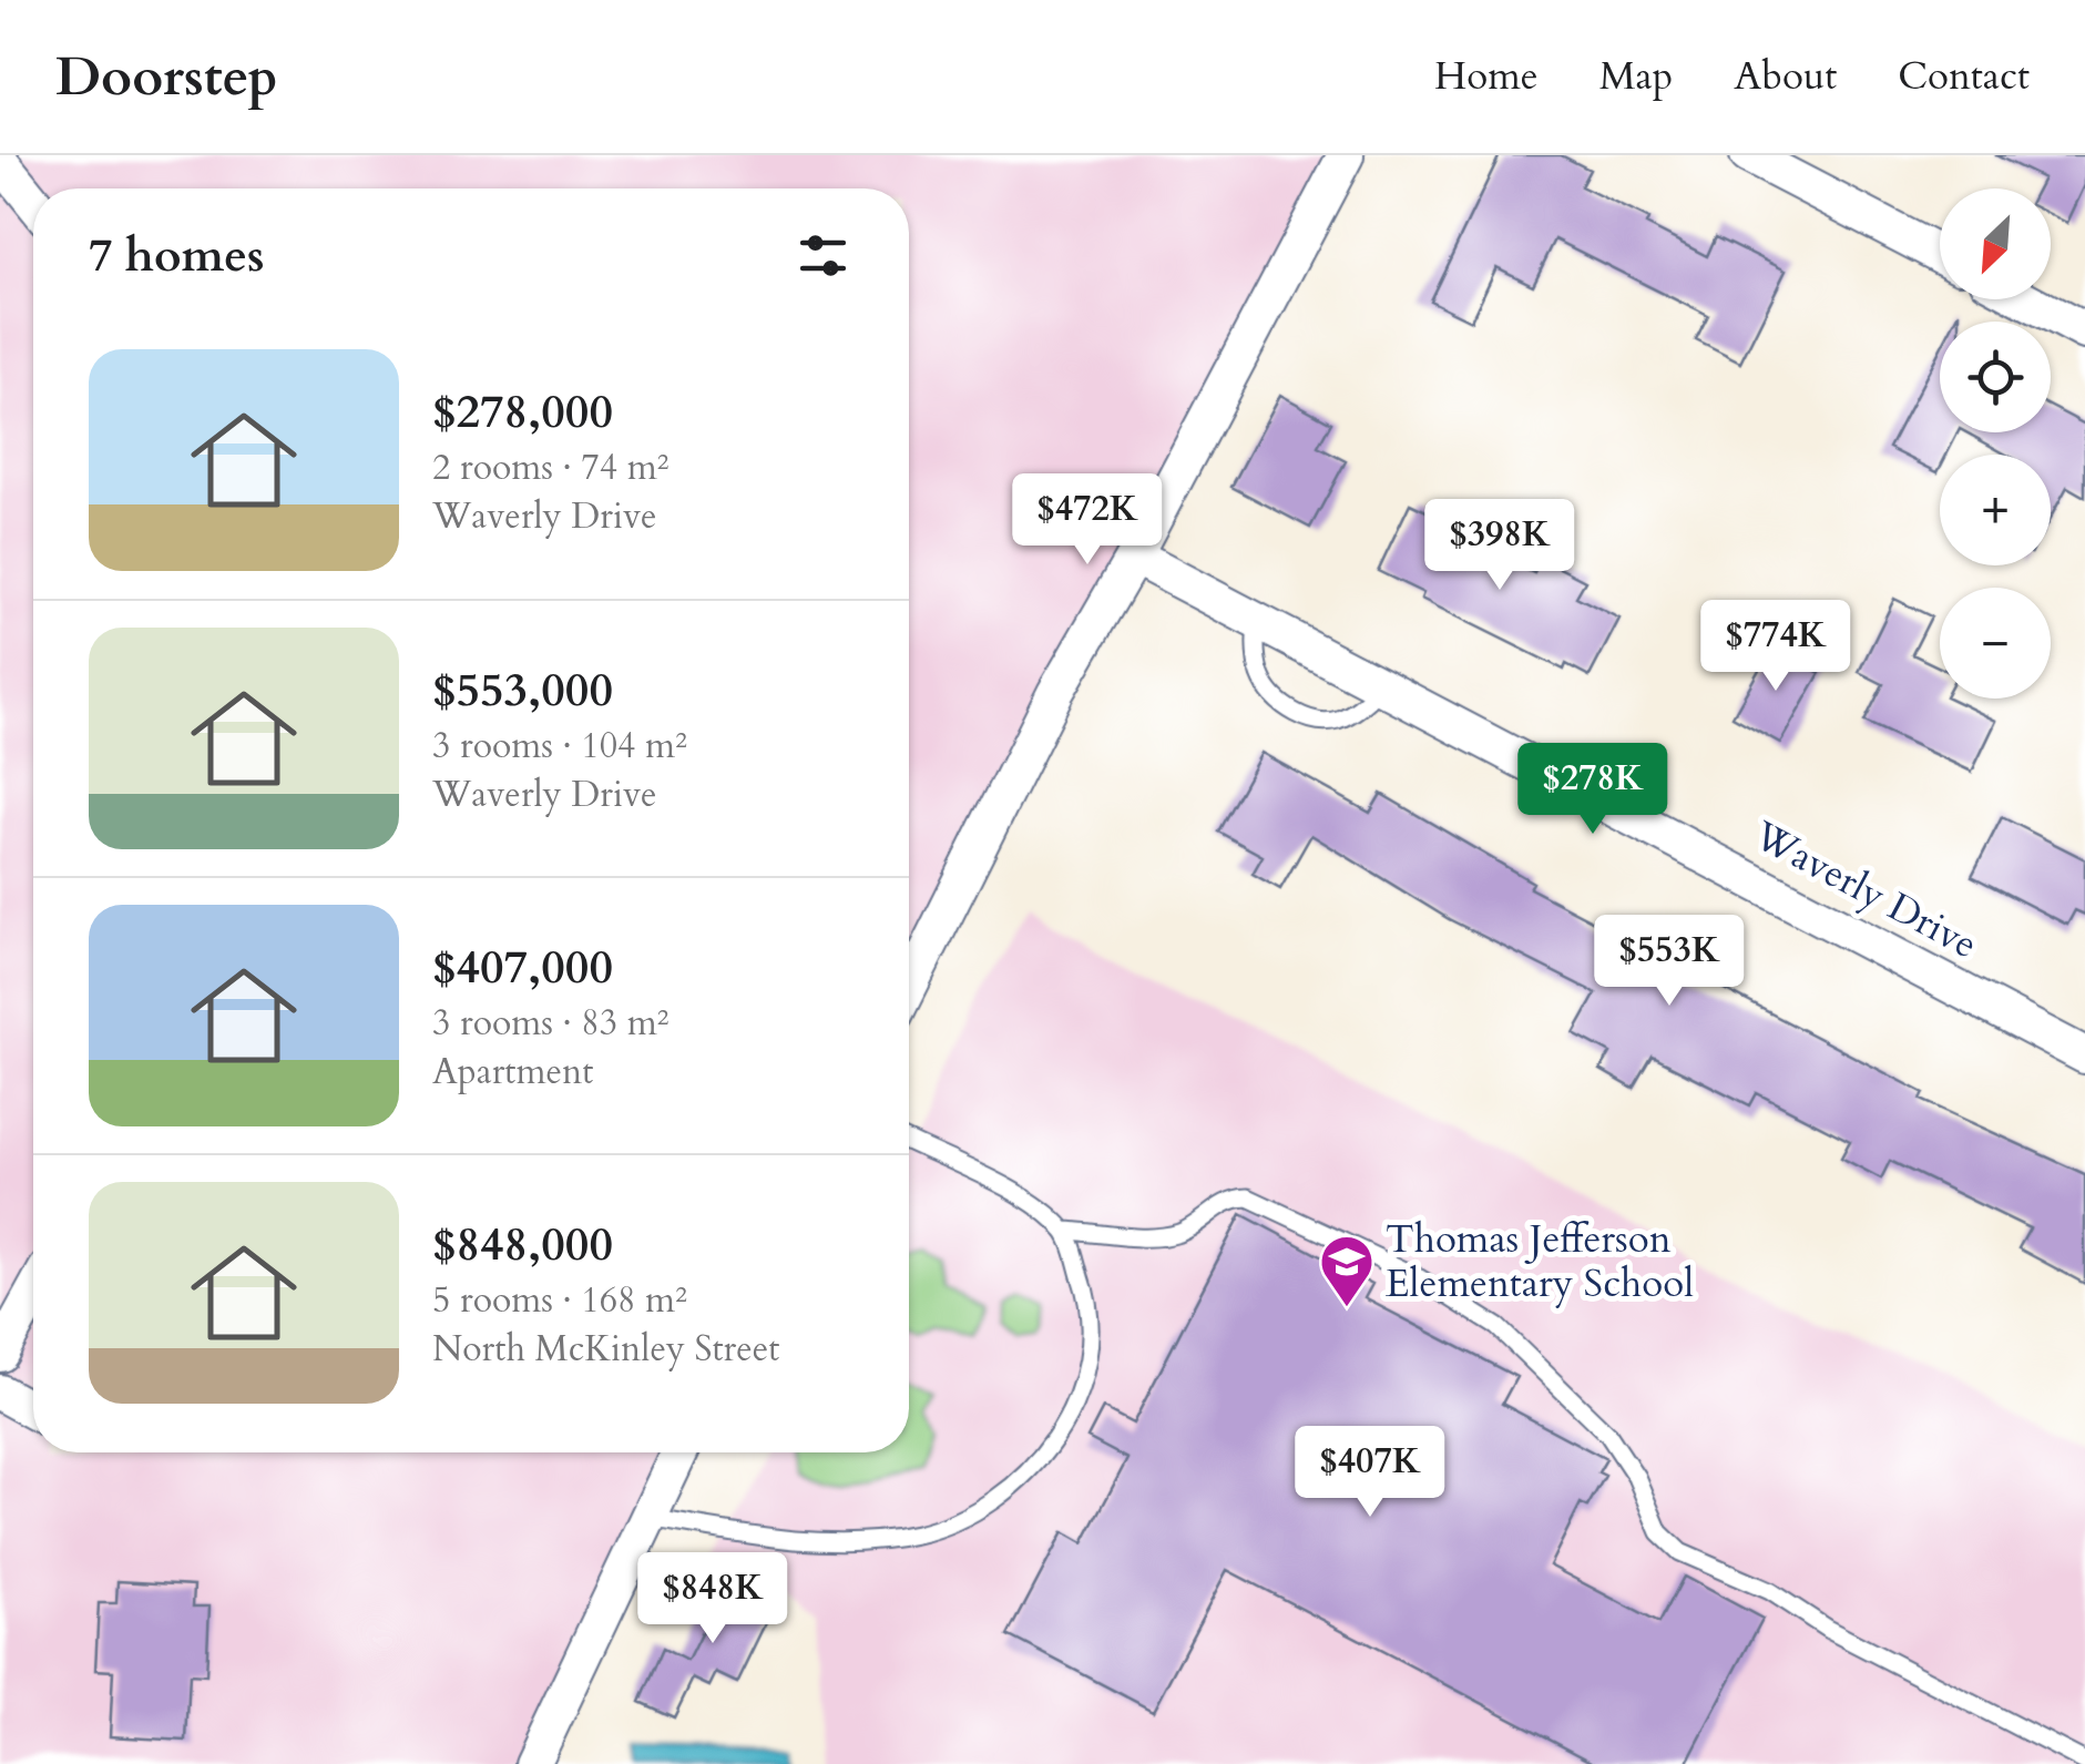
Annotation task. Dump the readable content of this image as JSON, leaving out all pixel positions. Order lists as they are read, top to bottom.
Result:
{
  "streets": {
    "street": ["Waverly Drive"]
  },
  "places": {
    "school or university": ["Thomas Jefferson Elementary School"]
  },
  "north": "bottom left",
  "page": {
    "header": "Doorstep",
    "nav": [
      "Home",
      "Map",
      "About",
      "Contact"
    ],
    "map_buttons": ["+", "−"],
    "heading": "7 homes",
    "list": [
      {
        "name": "$278,000",
        "note": "2 rooms · 74 m² · Waverly Drive"
      },
      {
        "name": "$553,000",
        "note": "3 rooms · 104 m² · Waverly Drive"
      },
      {
        "name": "$407,000",
        "note": "3 rooms · 83 m² · Apartment"
      },
      {
        "name": "$848,000",
        "note": "5 rooms · 168 m² · North McKinley Street"
      }
    ],
    "price": [
      "$472K",
      "$398K",
      "$774K",
      "$278K",
      "$553K",
      "$407K",
      "$848K"
    ]
  }
}
